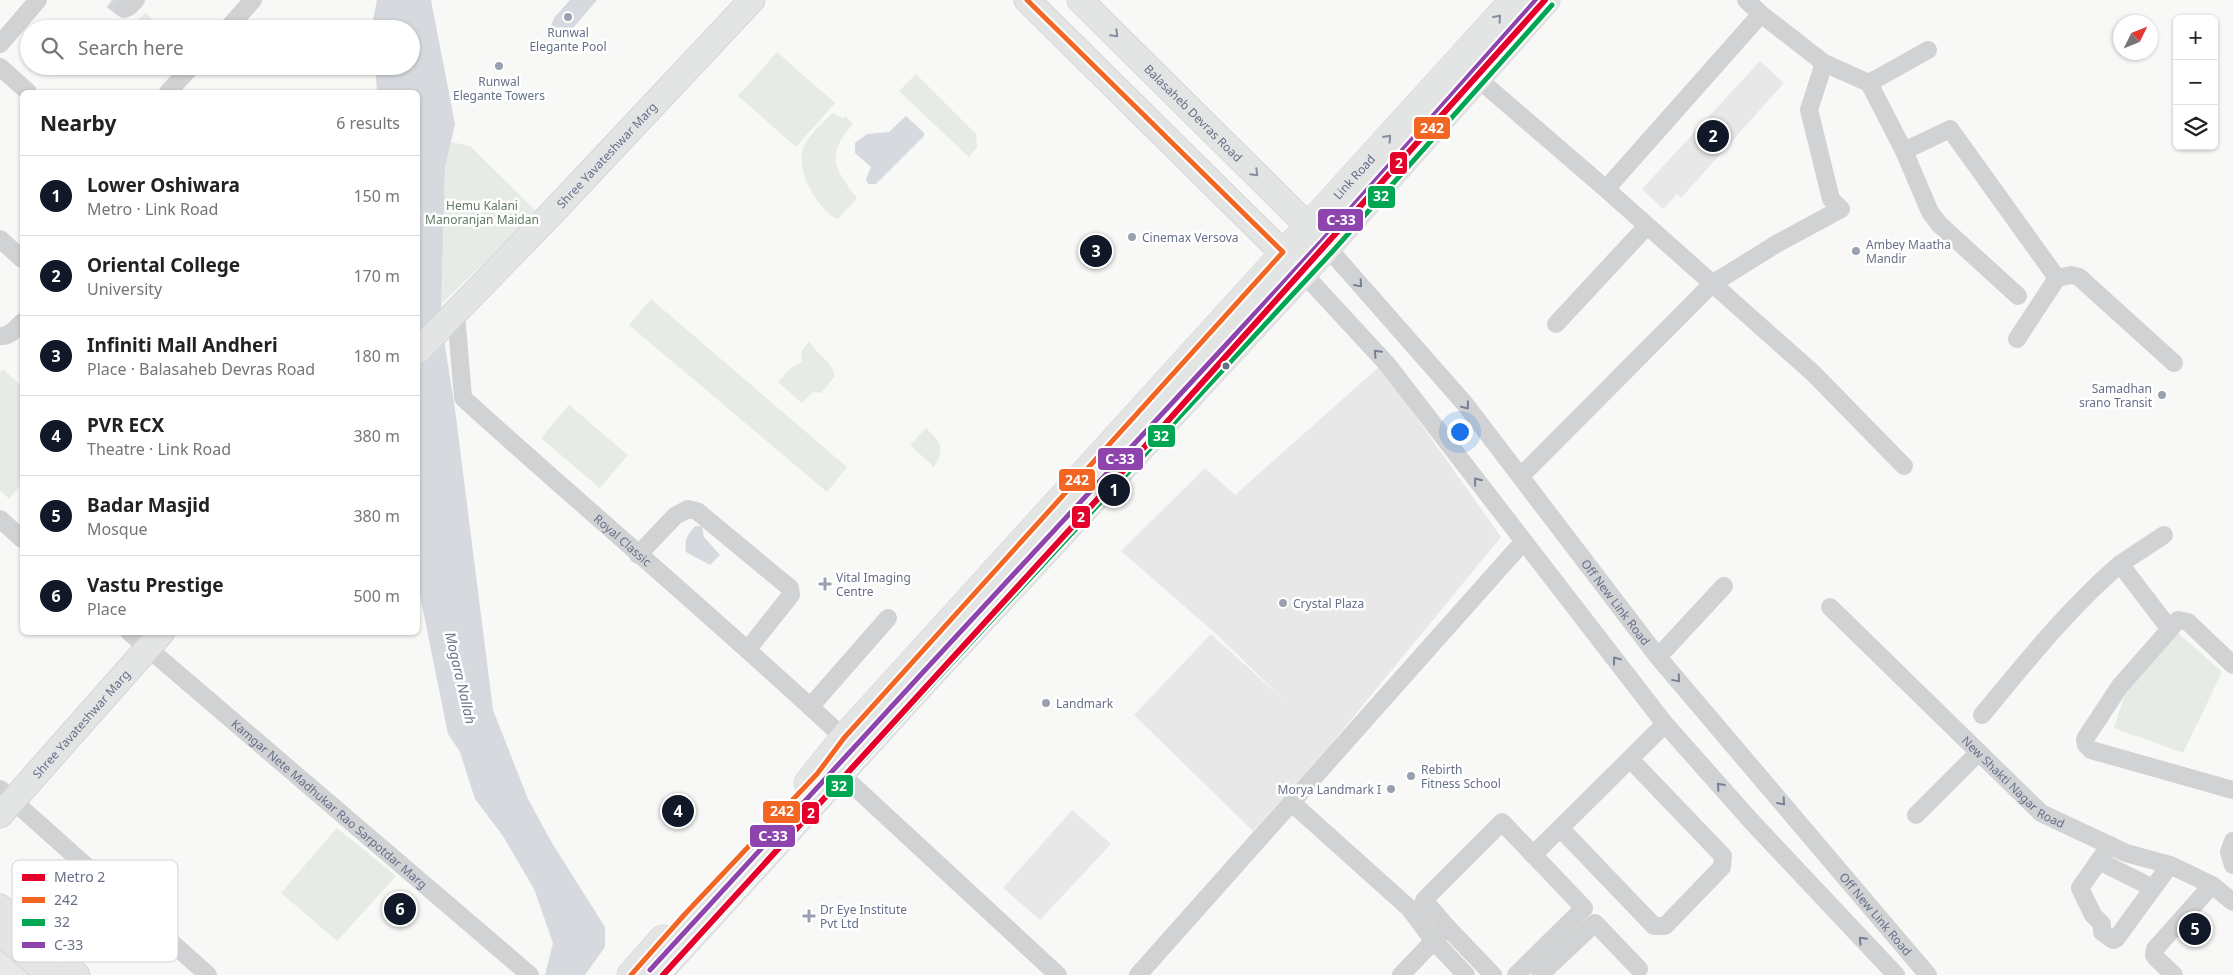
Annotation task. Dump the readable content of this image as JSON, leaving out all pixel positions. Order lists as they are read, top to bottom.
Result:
{
  "streets": {
    "main road": ["Link Road", "Off New Link Road"],
    "street": [
      "Balasaheb Devras Road",
      "Shree Yavateshwar Marg",
      "Royal Classic",
      "New Shakti Nagar Road",
      "Kamgar Nete Madhukar Rao Sarpotdar Marg"
    ]
  },
  "crossings": [
    ["Balasaheb Devras Road", "Link Road"],
    ["Balasaheb Devras Road", "Off New Link Road"],
    ["Shree Yavateshwar Marg", "Royal Classic"],
    ["Shree Yavateshwar Marg", "Kamgar Nete Madhukar Rao Sarpotdar Marg"],
    ["Link Road", "Royal Classic"],
    ["Link Road", "Off New Link Road"]
  ],
  "water": ["Mogara Nallah"],
  "parks": ["Hemu Kalani Manoranjan Maidan"],
  "places": {
    "other": [
      "Runwal Elegante Pool",
      "Runwal Elegante Towers",
      "Cinemax Versova",
      "Ambey Maatha Mandir",
      "Samadhan srano Transit",
      "Crystal Plaza",
      "Landmark",
      "Rebirth Fitness School",
      "Morya Landmark I"
    ],
    "health": ["Vital Imaging Centre", "Dr Eye Institute Pvt Ltd"]
  },
  "lines": [
    "metro line 2",
    "transit line 242",
    "transit line C-33",
    "transit line 32"
  ],
  "legend": [
    "Metro 2",
    "242",
    "32",
    "C-33"
  ],
  "north": "top right",
  "page": {
    "map_buttons": ["+", "−"],
    "search": "Search here",
    "heading": ["Nearby", "6 results"],
    "pins": [
      "2",
      "3",
      "1",
      "4",
      "6",
      "5"
    ],
    "list": [
      {
        "mark": "1",
        "name": "Lower Oshiwara",
        "note": "Metro · Link Road",
        "value": "150 m"
      },
      {
        "mark": "2",
        "name": "Oriental College",
        "note": "University",
        "value": "170 m"
      },
      {
        "mark": "3",
        "name": "Infiniti Mall Andheri",
        "note": "Place · Balasaheb Devras Road",
        "value": "180 m"
      },
      {
        "mark": "4",
        "name": "PVR ECX",
        "note": "Theatre · Link Road",
        "value": "380 m"
      },
      {
        "mark": "5",
        "name": "Badar Masjid",
        "note": "Mosque",
        "value": "380 m"
      },
      {
        "mark": "6",
        "name": "Vastu Prestige",
        "note": "Place",
        "value": "500 m"
      }
    ]
  }
}
